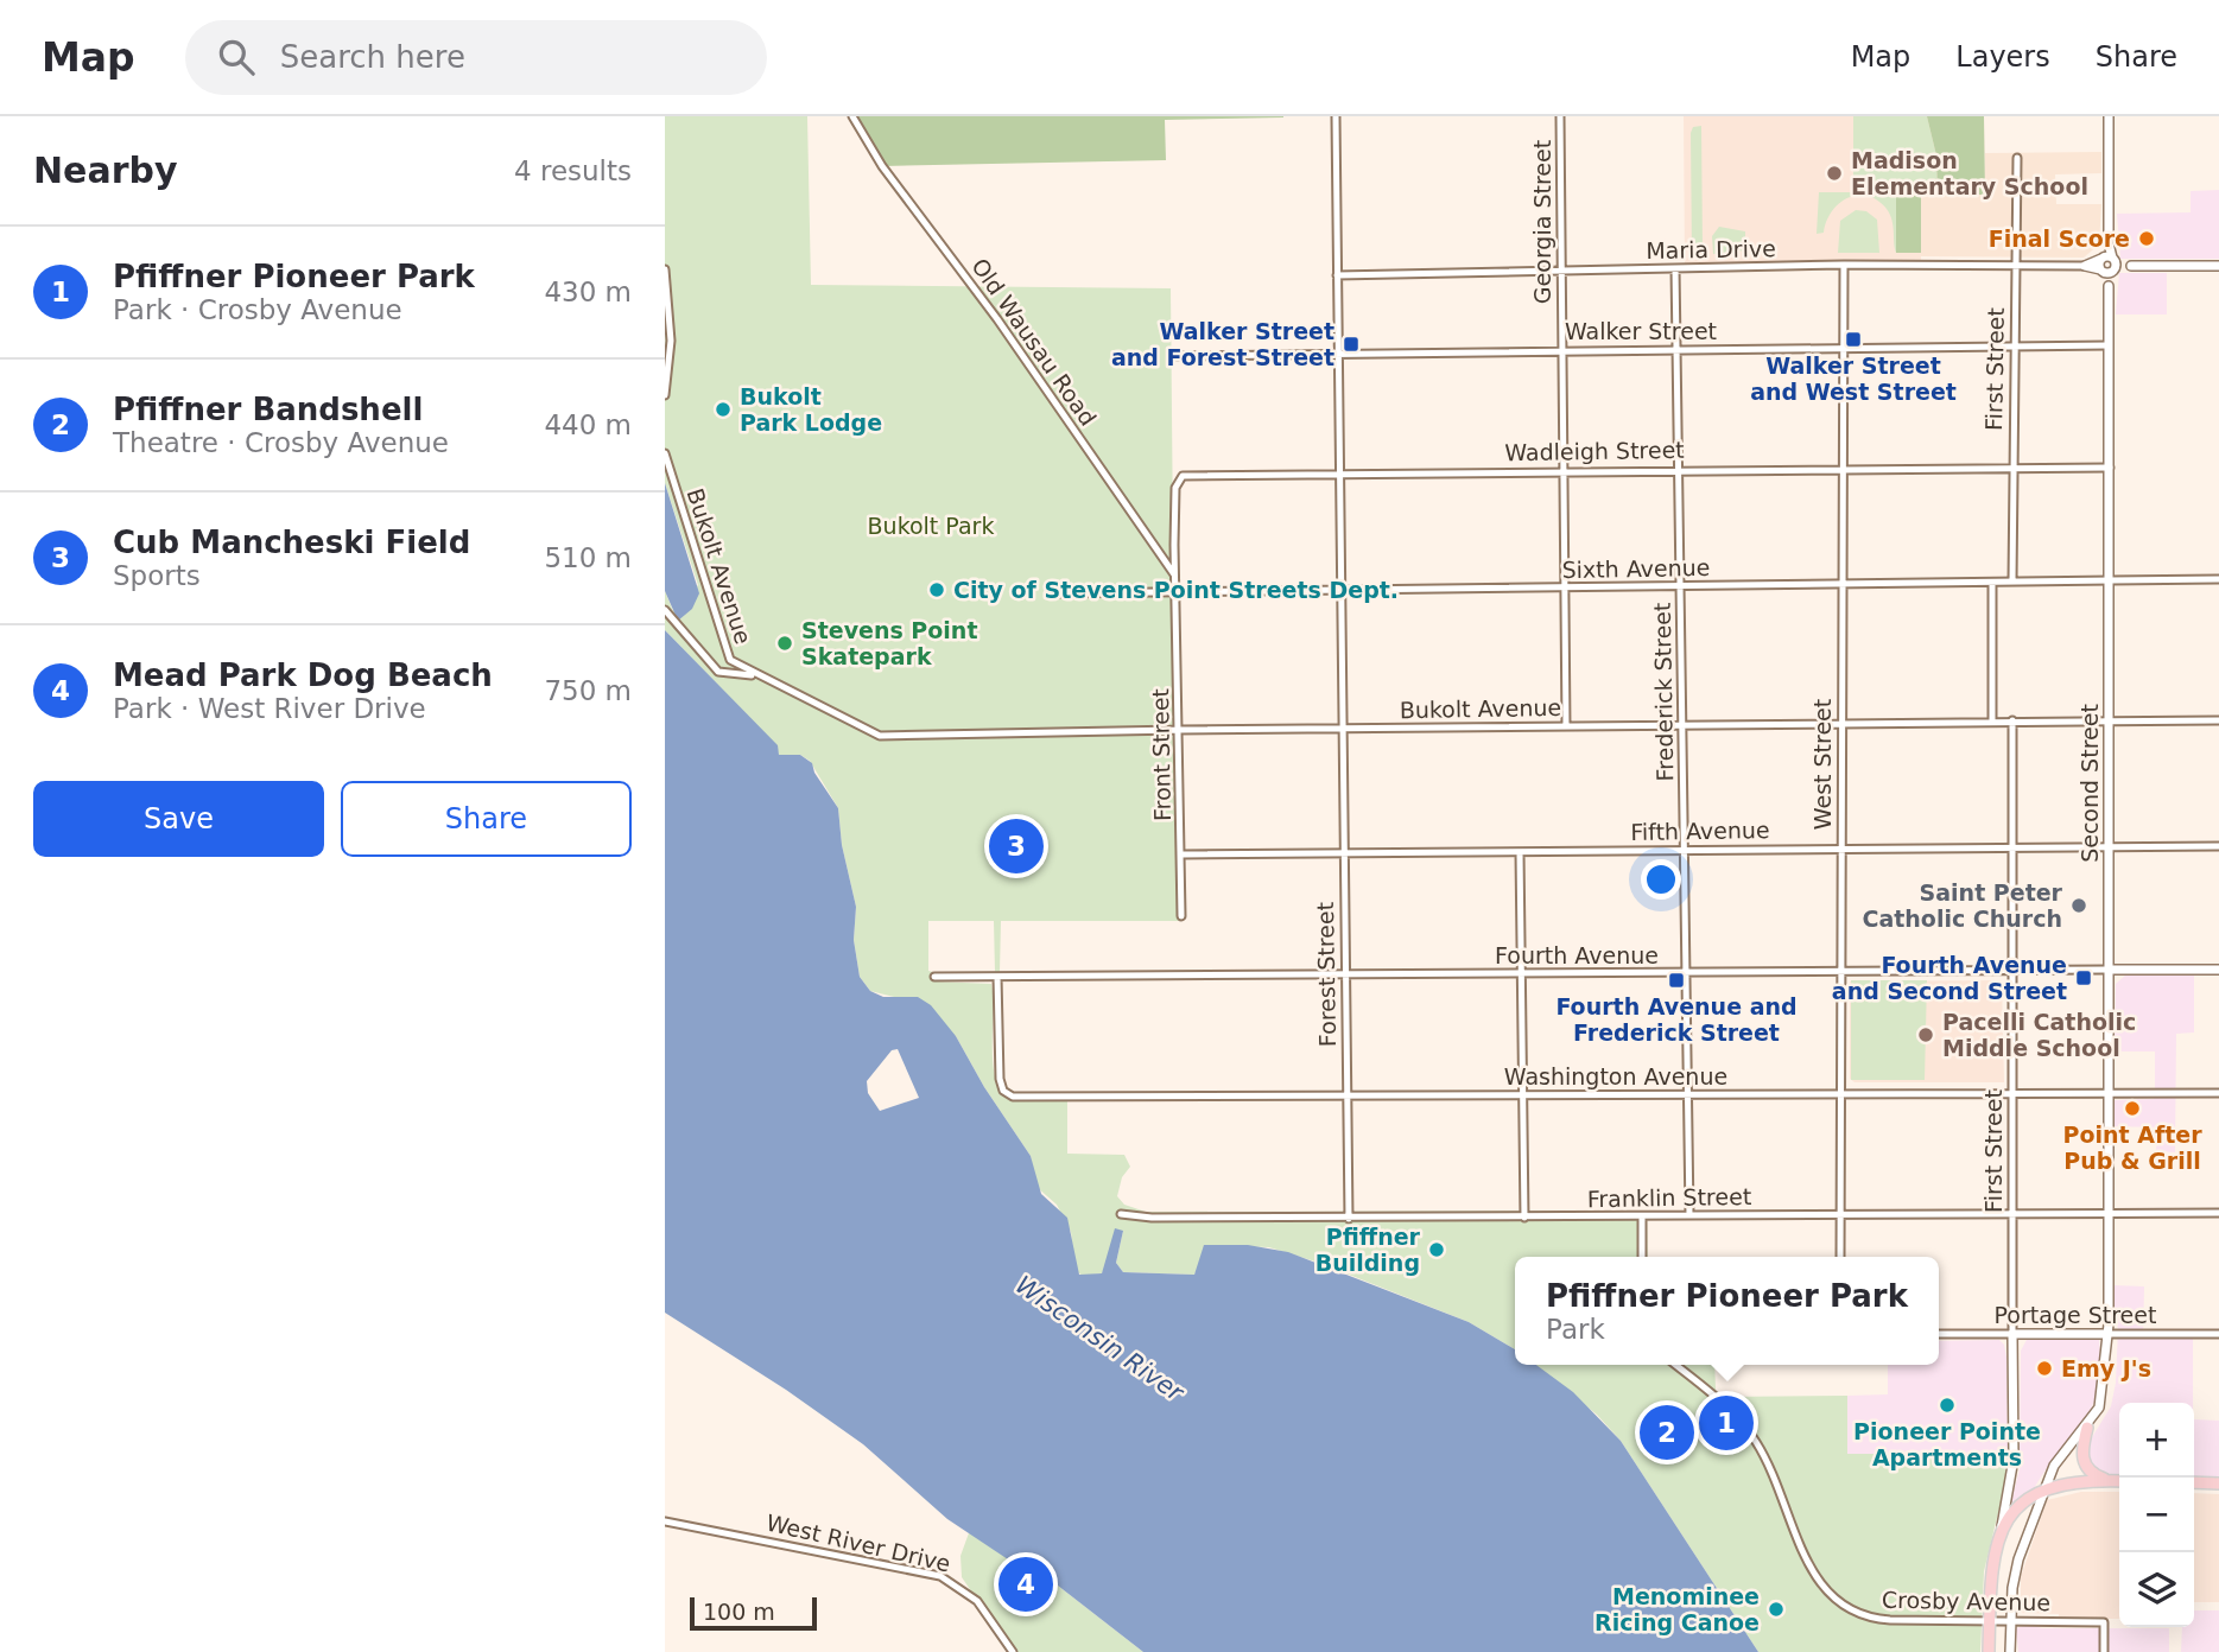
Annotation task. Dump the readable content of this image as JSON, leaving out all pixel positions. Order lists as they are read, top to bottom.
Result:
{
  "streets": {
    "street": [
      "Georgia Street",
      "Maria Drive",
      "Walker Street",
      "Old Wausau Road",
      "First Street",
      "Wadleigh Street",
      "Bukolt Avenue",
      "Sixth Avenue",
      "Frederick Street",
      "Front Street",
      "West Street",
      "Second Street",
      "Fifth Avenue",
      "Fourth Avenue",
      "Forest Street",
      "Washington Avenue",
      "Franklin Street",
      "Portage Street",
      "West River Drive",
      "Crosby Avenue"
    ]
  },
  "crossings": [
    ["Georgia Street", "Maria Drive"],
    ["Georgia Street", "Walker Street"],
    ["Georgia Street", "Wadleigh Street"],
    ["Georgia Street", "Bukolt Avenue"],
    ["Georgia Street", "Sixth Avenue"],
    ["Maria Drive", "First Street"],
    ["Maria Drive", "Frederick Street"],
    ["Maria Drive", "West Street"],
    ["Walker Street", "First Street"],
    ["Walker Street", "Frederick Street"],
    ["Walker Street", "West Street"],
    ["Walker Street", "Second Street"],
    ["Old Wausau Road", "Wadleigh Street"],
    ["First Street", "Wadleigh Street"],
    ["First Street", "Bukolt Avenue"],
    ["First Street", "Sixth Avenue"],
    ["First Street", "Fifth Avenue"],
    ["First Street", "Fourth Avenue"],
    ["First Street", "Washington Avenue"],
    ["First Street", "Franklin Street"],
    ["First Street", "Portage Street"],
    ["Wadleigh Street", "Frederick Street"],
    ["Wadleigh Street", "West Street"],
    ["Wadleigh Street", "Second Street"],
    ["Bukolt Avenue", "Frederick Street"],
    ["Bukolt Avenue", "Front Street"],
    ["Bukolt Avenue", "West Street"],
    ["Bukolt Avenue", "Second Street"],
    ["Bukolt Avenue", "Forest Street"],
    ["Sixth Avenue", "Frederick Street"],
    ["Sixth Avenue", "Front Street"],
    ["Sixth Avenue", "West Street"],
    ["Sixth Avenue", "Second Street"],
    ["Sixth Avenue", "Forest Street"],
    ["Frederick Street", "Fifth Avenue"],
    ["Frederick Street", "Fourth Avenue"],
    ["Frederick Street", "Washington Avenue"],
    ["Frederick Street", "Franklin Street"],
    ["Front Street", "Fifth Avenue"],
    ["West Street", "Fifth Avenue"],
    ["West Street", "Fourth Avenue"],
    ["West Street", "Washington Avenue"],
    ["West Street", "Franklin Street"],
    ["Second Street", "Fifth Avenue"],
    ["Second Street", "Fourth Avenue"],
    ["Second Street", "Washington Avenue"],
    ["Second Street", "Franklin Street"],
    ["Second Street", "Portage Street"],
    ["Fifth Avenue", "Forest Street"],
    ["Fourth Avenue", "Forest Street"],
    ["Fourth Avenue", "Washington Avenue"],
    ["Forest Street", "Washington Avenue"],
    ["Forest Street", "Franklin Street"]
  ],
  "water": ["Wisconsin River"],
  "parks": ["Bukolt Park"],
  "places": {
    "other": [
      "Madison Elementary School",
      "Final Score",
      "Bukolt Park Lodge",
      "City of Stevens Point Streets Dept.",
      "Stevens Point Skatepark",
      "Saint Peter Catholic Church",
      "Pacelli Catholic Middle School",
      "Point After Pub & Grill",
      "Pfiffner Building",
      "Emy J's",
      "Pioneer Pointe Apartments",
      "Menominee Ricing Canoe"
    ],
    "transit": [
      "Walker Street and West Street",
      "Walker Street and Forest Street",
      "Fourth Avenue and Second Street",
      "Fourth Avenue and Frederick Street"
    ]
  },
  "scale_bar": "100 m",
  "page": {
    "header": "Map",
    "search": "Search here",
    "nav": ["Map", "Layers", "Share"],
    "heading": ["Nearby", "4 results"],
    "list": [
      {
        "mark": "1",
        "name": "Pfiffner Pioneer Park",
        "note": "Park · Crosby Avenue",
        "value": "430 m"
      },
      {
        "mark": "2",
        "name": "Pfiffner Bandshell",
        "note": "Theatre · Crosby Avenue",
        "value": "440 m"
      },
      {
        "mark": "3",
        "name": "Cub Mancheski Field",
        "note": "Sports",
        "value": "510 m"
      },
      {
        "mark": "4",
        "name": "Mead Park Dog Beach",
        "note": "Park · West River Drive",
        "value": "750 m"
      }
    ],
    "buttons": ["Save", "Share"],
    "pins": [
      "3",
      "1",
      "2",
      "4"
    ],
    "popup": ["Pfiffner Pioneer Park", "Park"],
    "map_buttons": ["+", "−"],
    "scale": "100 m"
  }
}
